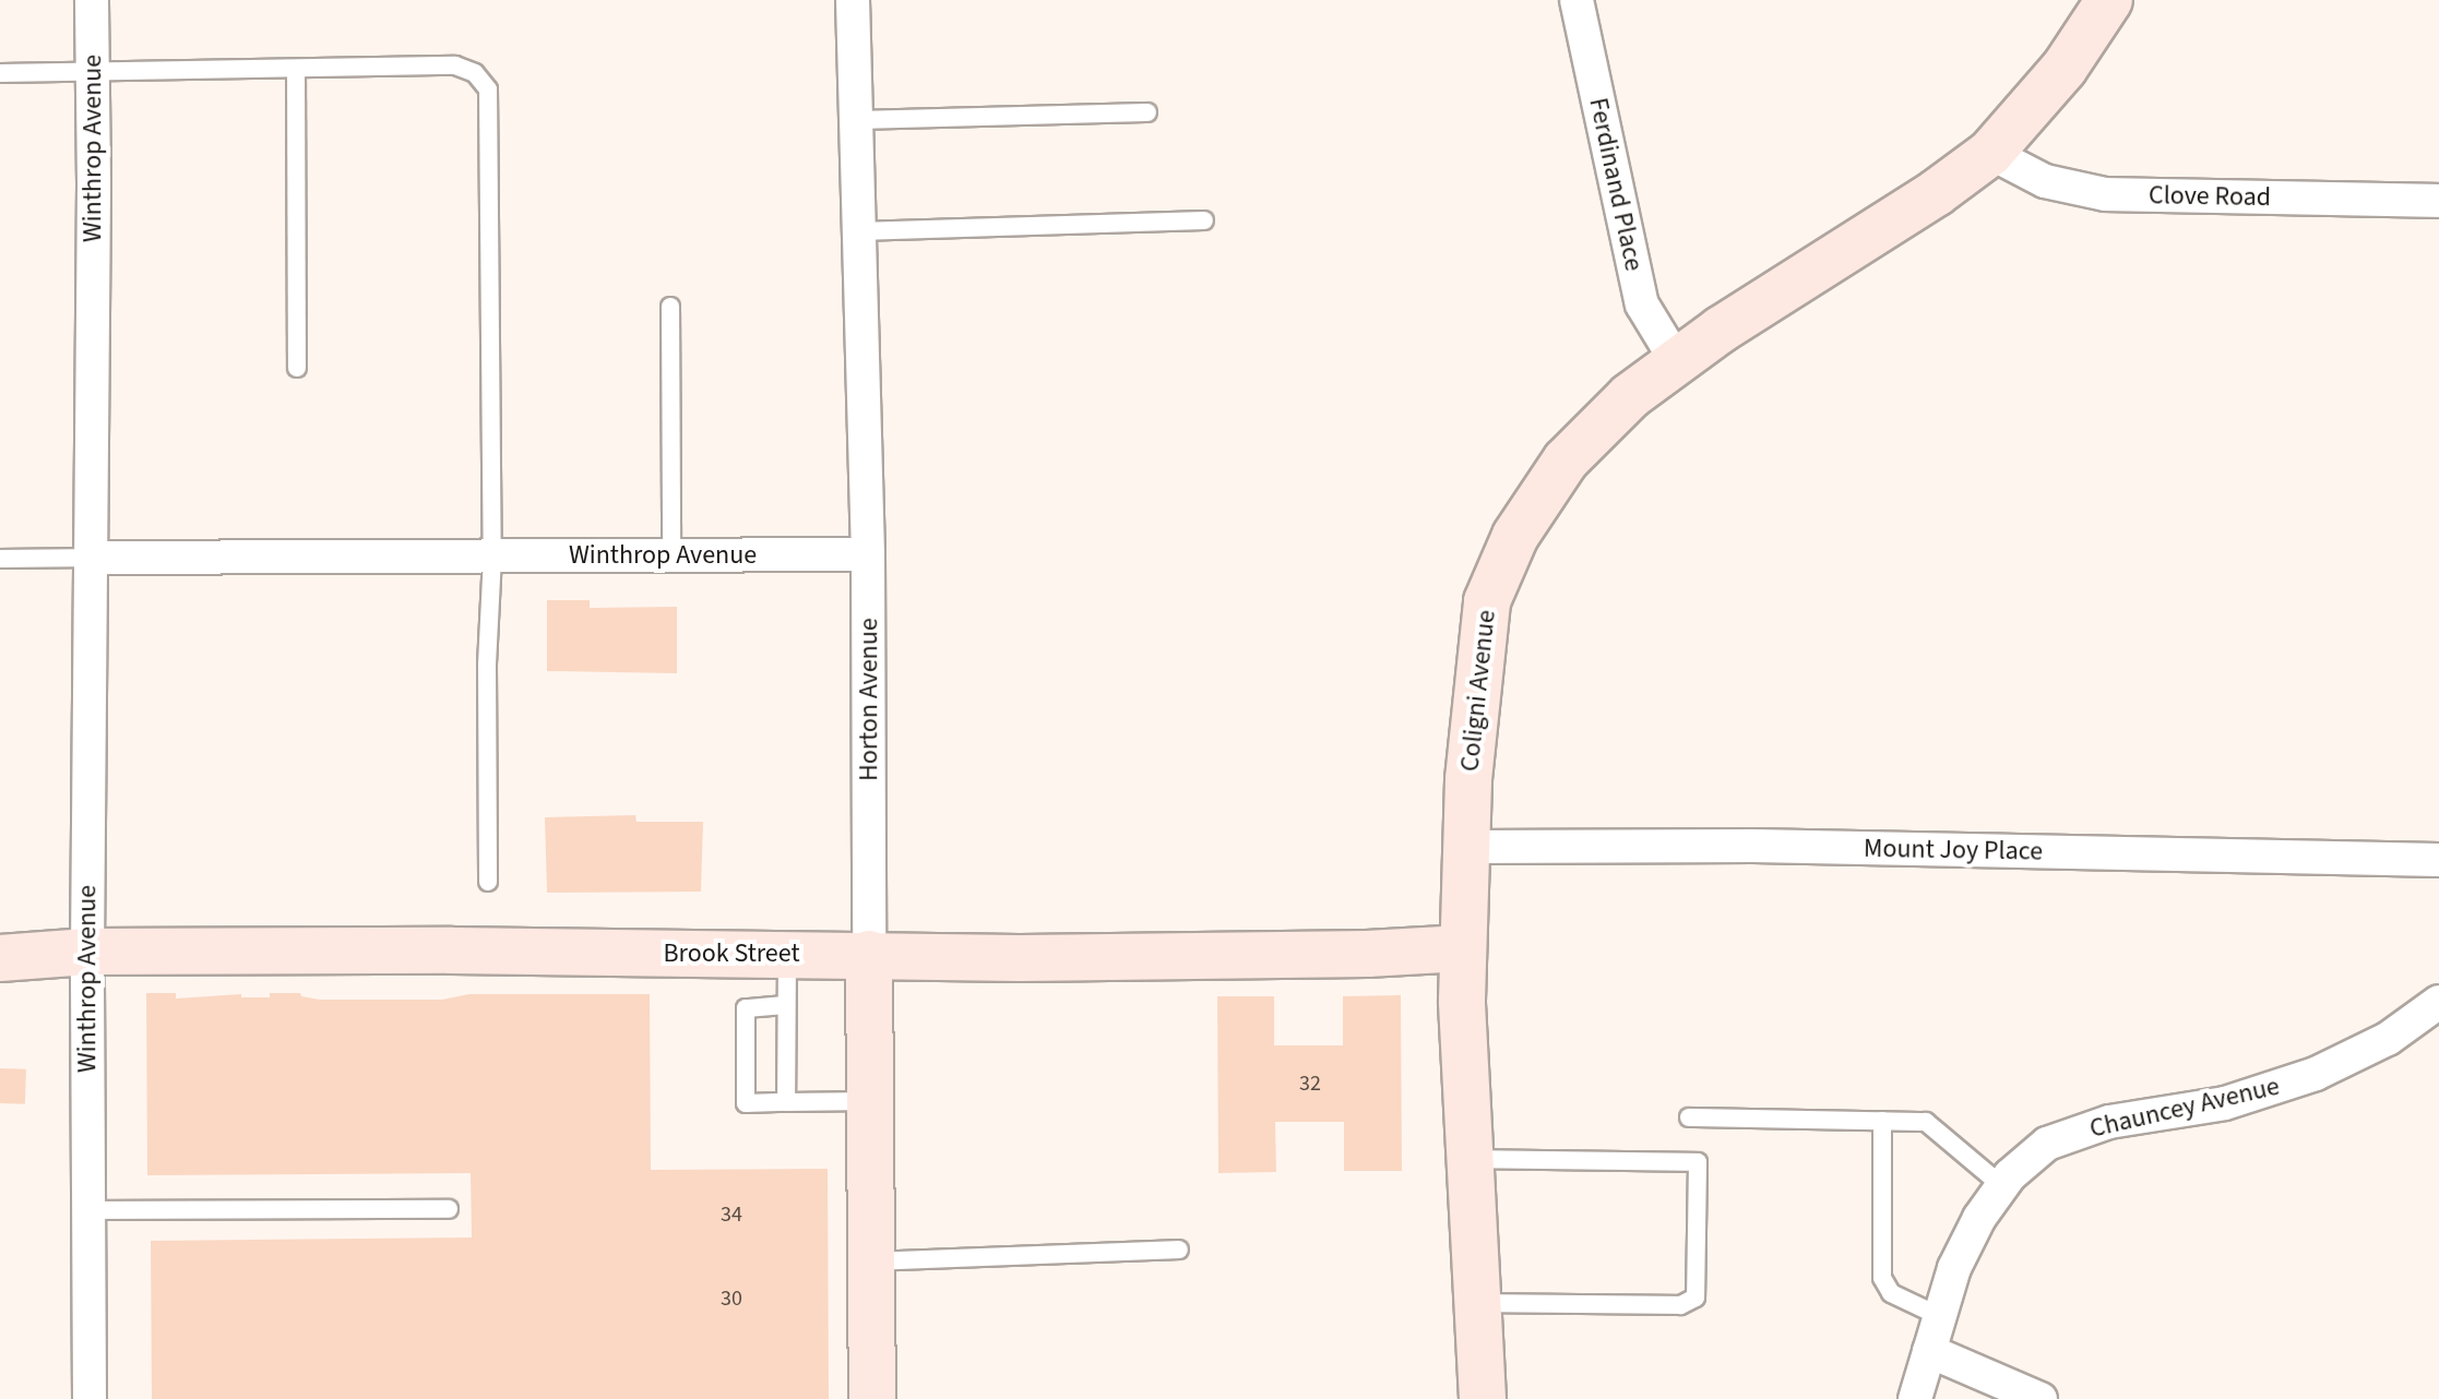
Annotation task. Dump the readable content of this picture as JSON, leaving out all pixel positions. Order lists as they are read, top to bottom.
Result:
{
  "streets": {
    "street": [
      "Winthrop Avenue",
      "Ferdinand Place",
      "Clove Road",
      "Coligni Avenue",
      "Horton Avenue",
      "Mount Joy Place",
      "Brook Street",
      "Chauncey Avenue"
    ]
  },
  "crossings": [
    ["Winthrop Avenue", "Horton Avenue"],
    ["Winthrop Avenue", "Brook Street"],
    ["Ferdinand Place", "Coligni Avenue"],
    ["Clove Road", "Coligni Avenue"],
    ["Coligni Avenue", "Mount Joy Place"],
    ["Coligni Avenue", "Brook Street"],
    ["Horton Avenue", "Brook Street"]
  ],
  "house_numbers": ["32", "34", "30"]
}
